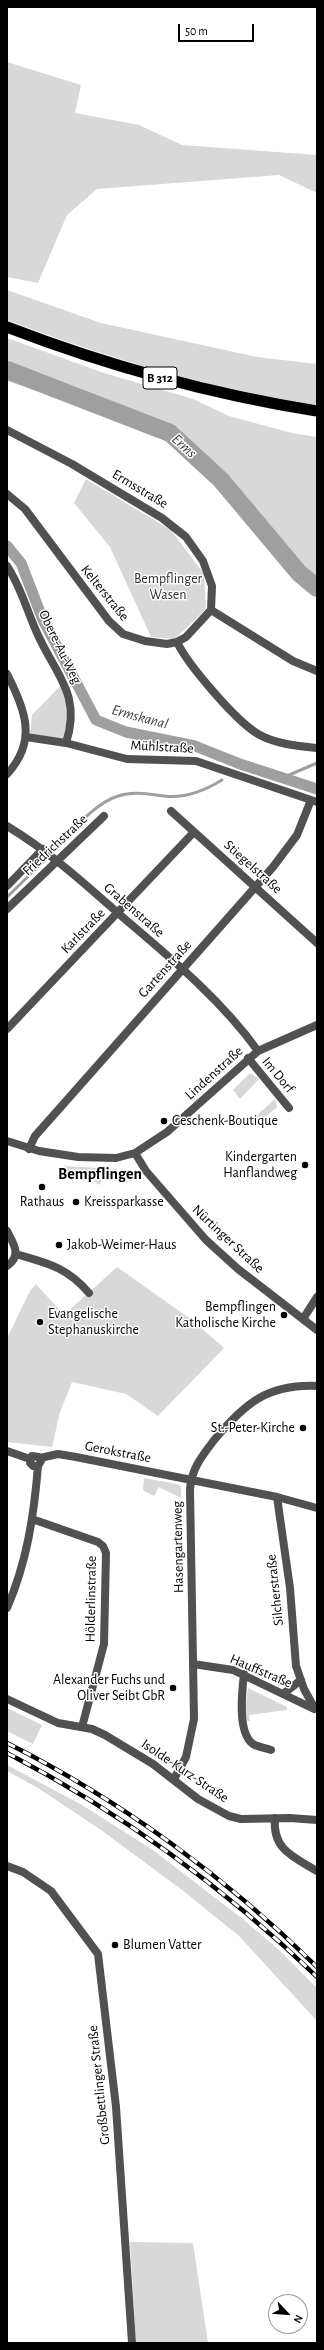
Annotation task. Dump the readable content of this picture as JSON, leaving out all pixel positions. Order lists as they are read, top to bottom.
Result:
{
  "streets": {
    "highway": ["B 312"],
    "street": [
      "Ermsstraße",
      "Kelterstraße",
      "Obere-Au-Weg",
      "Mühlstraße",
      "Friedrichstraße",
      "Stiegelstraße",
      "Grabenstraße",
      "Karlstraße",
      "Gartenstraße",
      "Lindenstraße",
      "Im Dorf",
      "Nürtinger Straße",
      "Gerokstraße",
      "Hasengartenweg",
      "Silcherstraße",
      "Hölderlinstraße",
      "Hauffstraße",
      "Isolde-Kurz-Straße",
      "Großbettlinger Straße"
    ]
  },
  "crossings": [
    ["Obere-Au-Weg", "Mühlstraße"],
    ["Mühlstraße", "Gartenstraße"],
    ["Friedrichstraße", "Grabenstraße"],
    ["Stiegelstraße", "Karlstraße"],
    ["Stiegelstraße", "Gartenstraße"],
    ["Grabenstraße", "Karlstraße"],
    ["Grabenstraße", "Gartenstraße"],
    ["Grabenstraße", "Lindenstraße"],
    ["Gartenstraße", "Lindenstraße"],
    ["Lindenstraße", "Im Dorf"],
    ["Lindenstraße", "Nürtinger Straße"],
    ["Gerokstraße", "Hasengartenweg"],
    ["Hasengartenweg", "Hauffstraße"],
    ["Hasengartenweg", "Isolde-Kurz-Straße"],
    ["Silcherstraße", "Hauffstraße"],
    ["Hölderlinstraße", "Isolde-Kurz-Straße"]
  ],
  "districts": ["Bempflingen"],
  "water": ["Erms", "Ermskanal"],
  "parks": ["Bempflinger Wasen"],
  "places": [
    "Geschenk-Boutique",
    "Kindergarten Hanflandweg",
    "Rathaus",
    "Kreissparkasse",
    "Jakob-Weimer-Haus",
    "Bempflingen Katholische Kirche",
    "Evangelische Stephanuskirche",
    "St.-Peter-Kirche",
    "Alexander Fuchs und Oliver Seibt GbR",
    "Blumen Vatter"
  ],
  "scale_bar": "50 m",
  "north": "bottom right"
}
